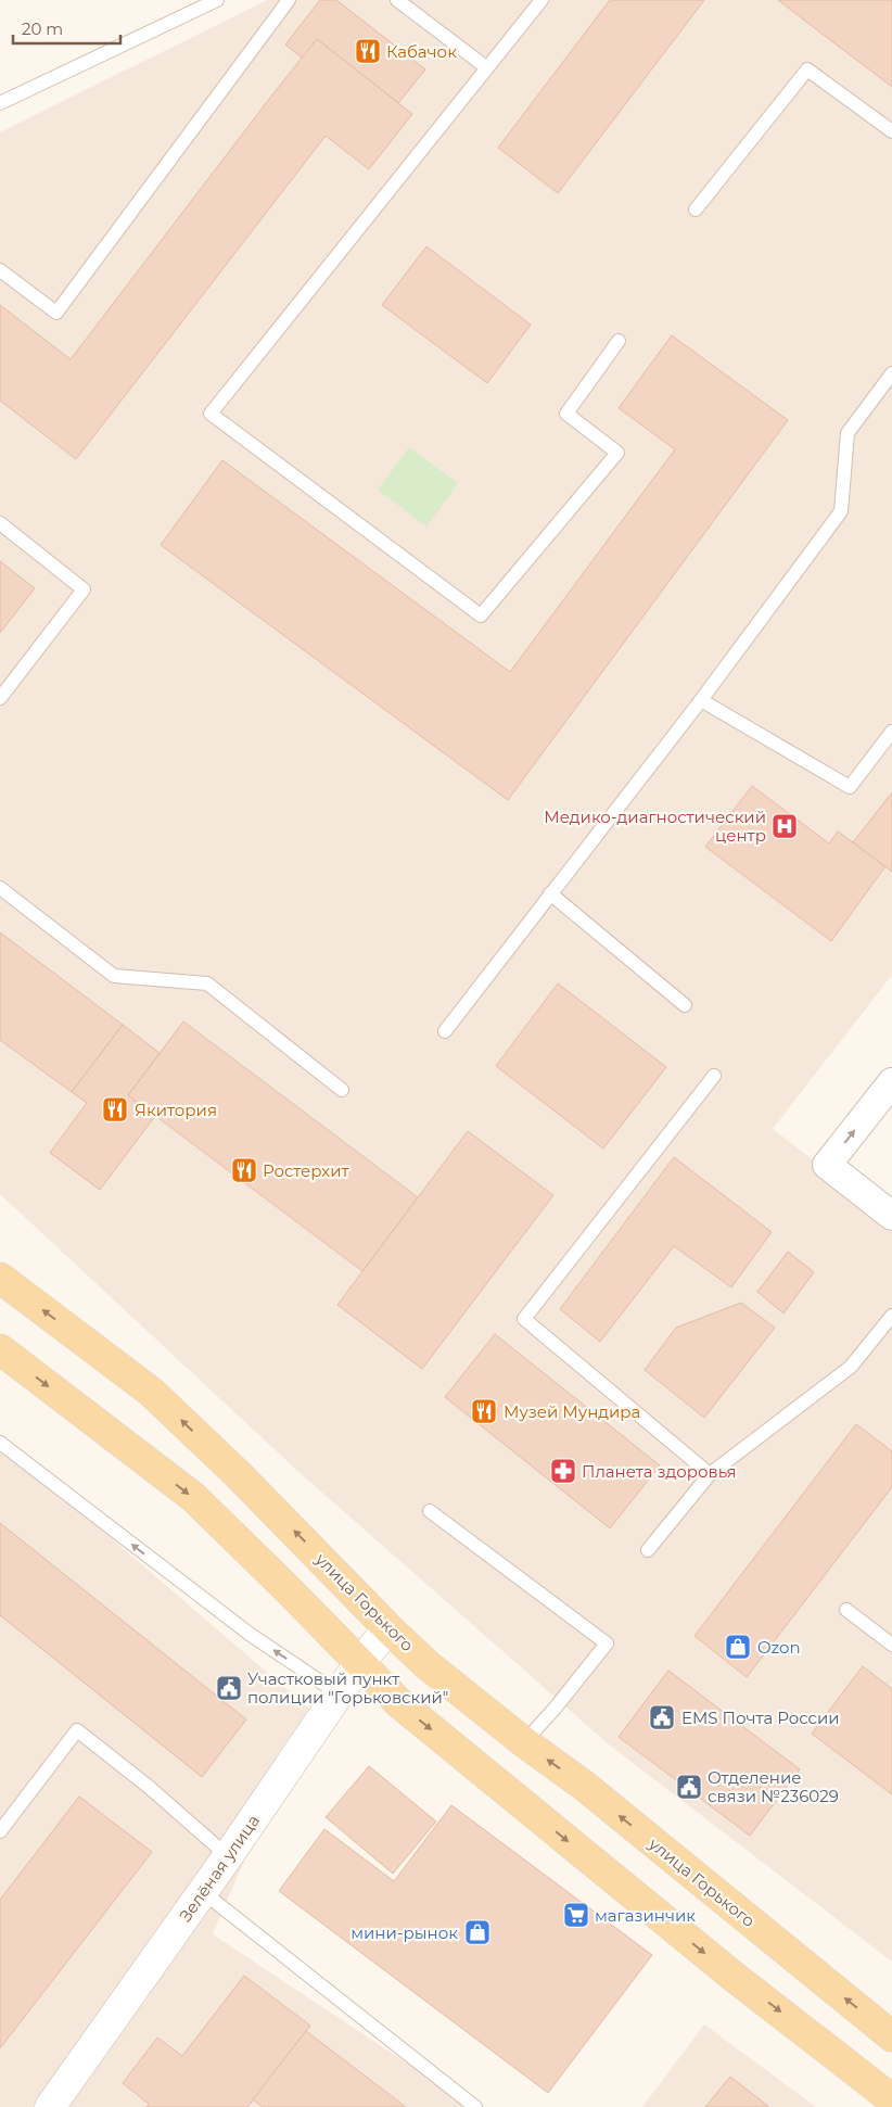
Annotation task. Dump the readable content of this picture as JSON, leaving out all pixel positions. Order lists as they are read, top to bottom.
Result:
{
  "streets": {
    "main road": ["улица Горького"],
    "street": ["Зелёная улица"]
  },
  "crossings": [
    ["улица Горького", "Зелёная улица"]
  ],
  "places": {
    "restaurant": [
      "Кабачок",
      "Якитория",
      "Ростерхит",
      "Музей Мундира"
    ],
    "hospital": ["Медико-диагностический центр"],
    "pharmacy": ["Планета здоровья"],
    "shop": ["Ozon", "мини-рынок"],
    "public building": ["Участковый пункт полиции \"Горьковский\"", "EMS Почта России", "Отделение связи №236029"],
    "supermarket": ["магазинчик"]
  },
  "scale_bar": "20 m"
}
